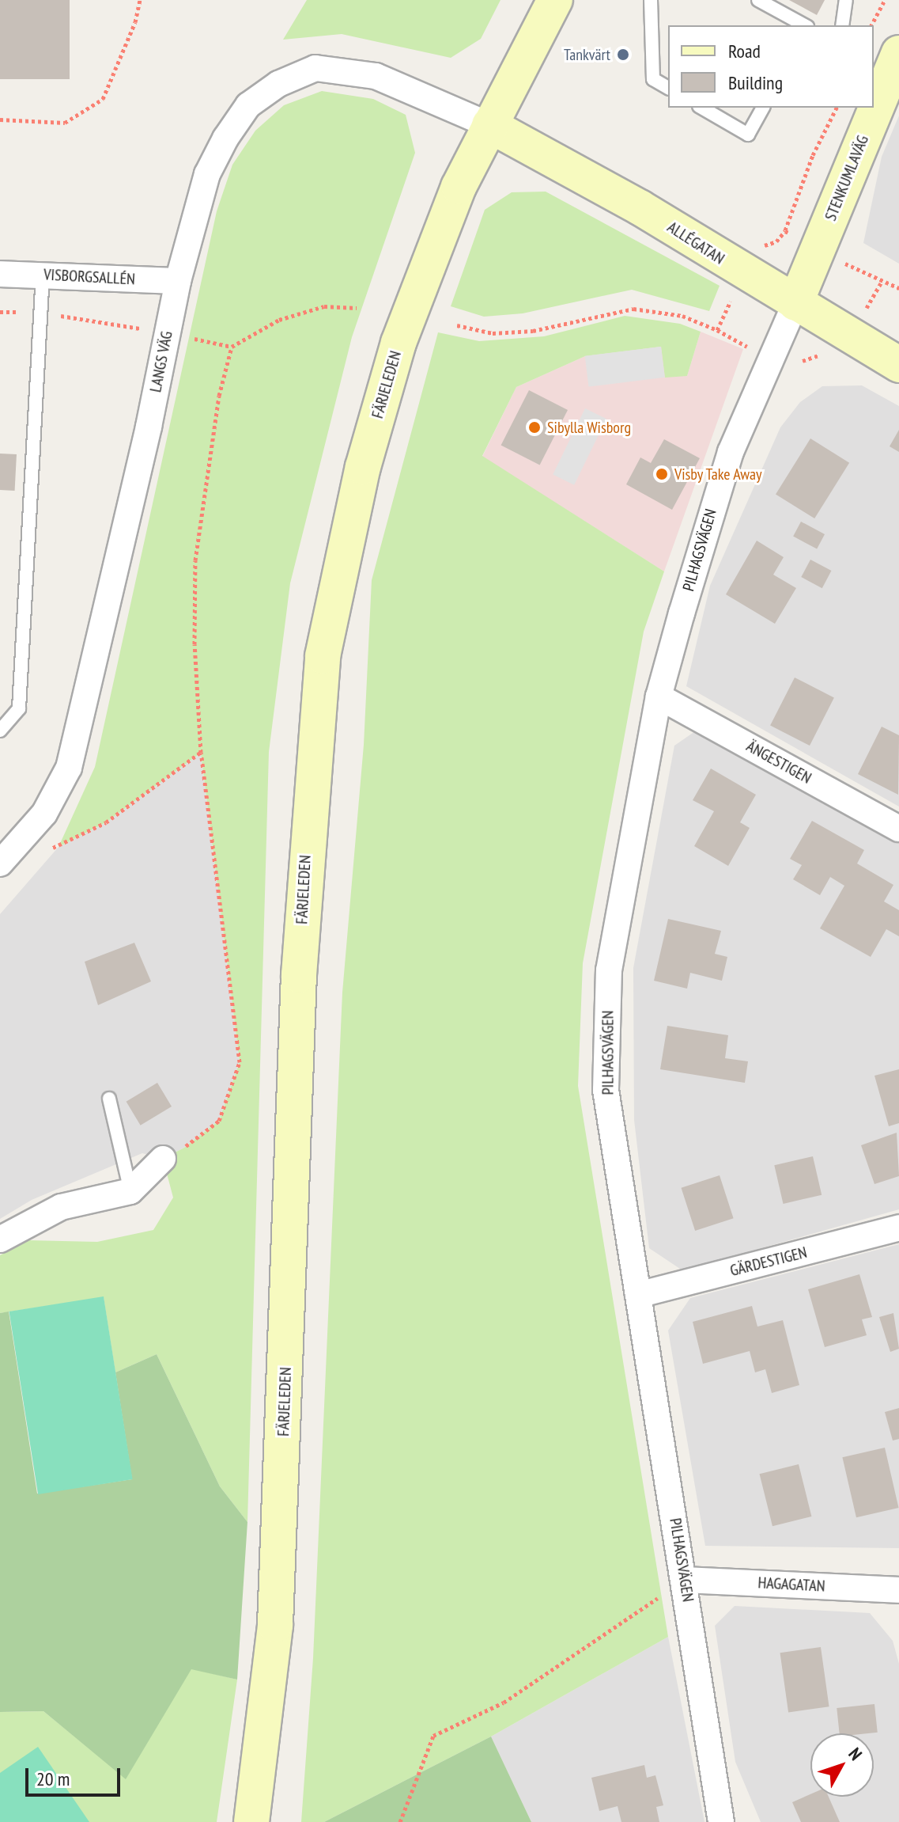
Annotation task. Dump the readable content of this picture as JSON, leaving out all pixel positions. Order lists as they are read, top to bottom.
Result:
{
  "streets": {
    "main road": ["STENKUMLAVÄG", "ALLÉGATAN", "FÄRJELEDEN"],
    "street": [
      "VISBORGSALLÉN",
      "LANGS VÄG",
      "PILHAGSVÄGEN",
      "ÄNGESTIGEN",
      "GÄRDESTIGEN",
      "HAGAGATAN"
    ]
  },
  "crossings": [
    ["STENKUMLAVÄG", "ALLÉGATAN"],
    ["STENKUMLAVÄG", "PILHAGSVÄGEN"],
    ["ALLÉGATAN", "LANGS VÄG"],
    ["ALLÉGATAN", "FÄRJELEDEN"],
    ["ALLÉGATAN", "PILHAGSVÄGEN"],
    ["VISBORGSALLÉN", "LANGS VÄG"],
    ["LANGS VÄG", "FÄRJELEDEN"],
    ["PILHAGSVÄGEN", "ÄNGESTIGEN"],
    ["PILHAGSVÄGEN", "GÄRDESTIGEN"],
    ["PILHAGSVÄGEN", "HAGAGATAN"]
  ],
  "places": ["Tankvärt", "Sibylla Wisborg", "Visby Take Away"],
  "legend": ["Road", "Building"],
  "scale_bar": "20 m",
  "north": "top right"
}
